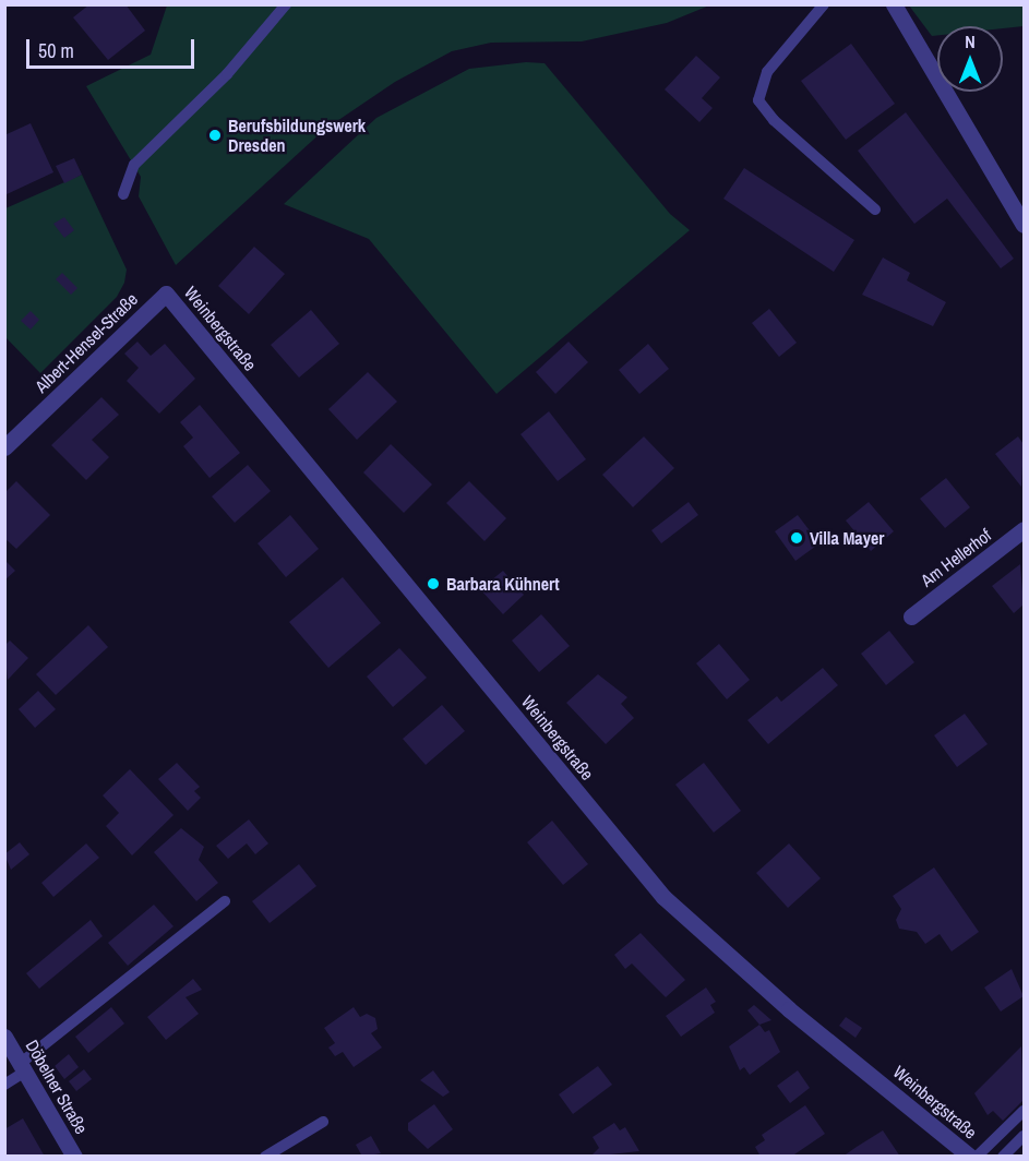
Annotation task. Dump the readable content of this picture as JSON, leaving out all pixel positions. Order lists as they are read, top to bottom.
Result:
{
  "streets": {
    "street": [
      "Weinbergstraße",
      "Albert-Hensel-Straße",
      "Am Hellerhof",
      "Döbelner Straße"
    ]
  },
  "crossings": [
    ["Weinbergstraße", "Albert-Hensel-Straße"]
  ],
  "places": ["Berufsbildungswerk Dresden", "Villa Mayer", "Barbara Kühnert"],
  "scale_bar": "50 m",
  "north": "top"
}
